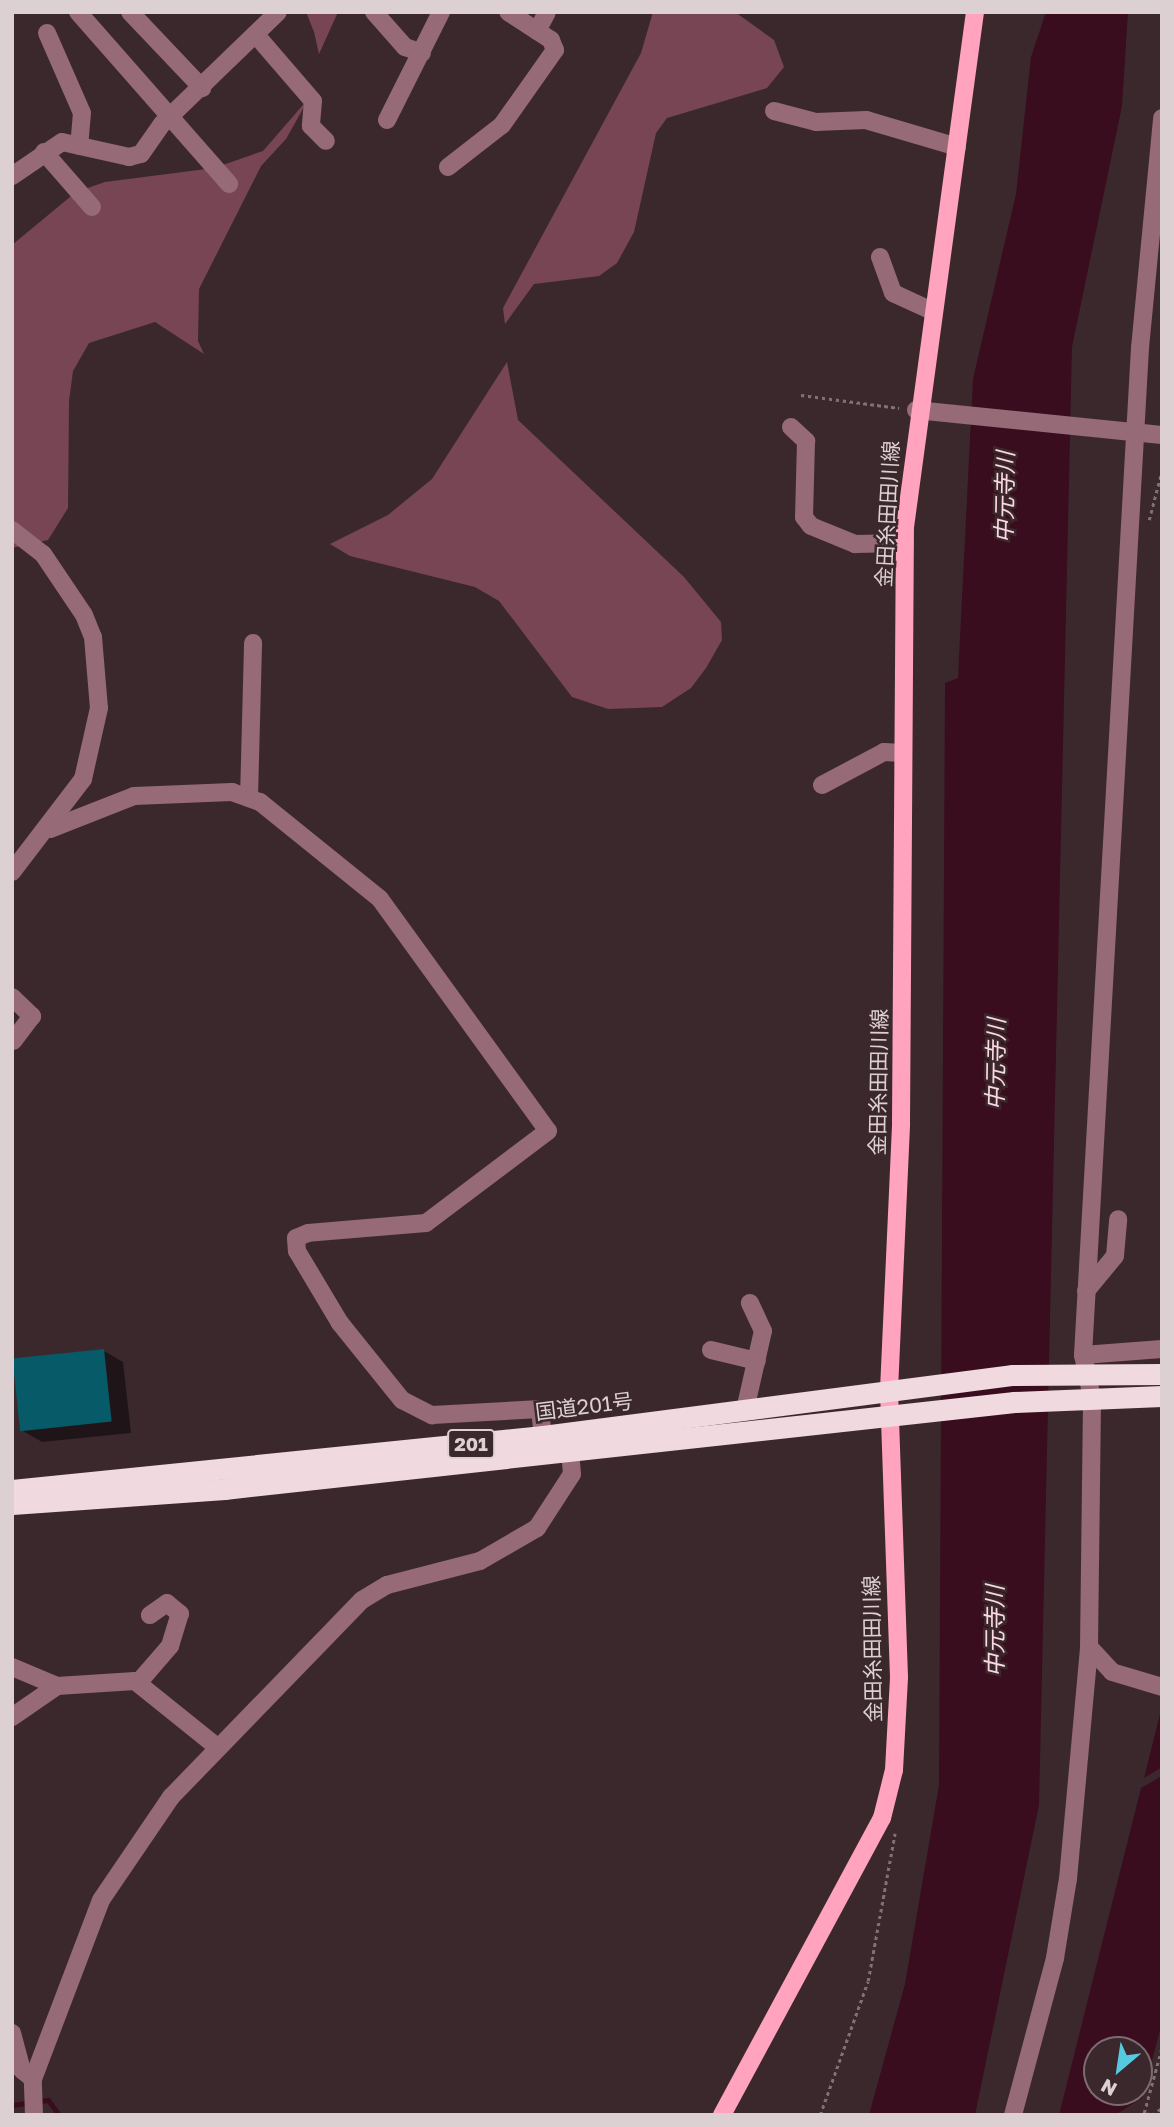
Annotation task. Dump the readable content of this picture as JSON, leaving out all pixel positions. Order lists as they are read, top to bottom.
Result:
{
  "streets": {
    "highway": ["国道201号", "201"],
    "main road": ["金田糸田田川線"]
  },
  "crossings": [
    ["金田糸田田川線", "国道201号"]
  ],
  "water": ["中元寺川"],
  "north": "bottom left"
}
